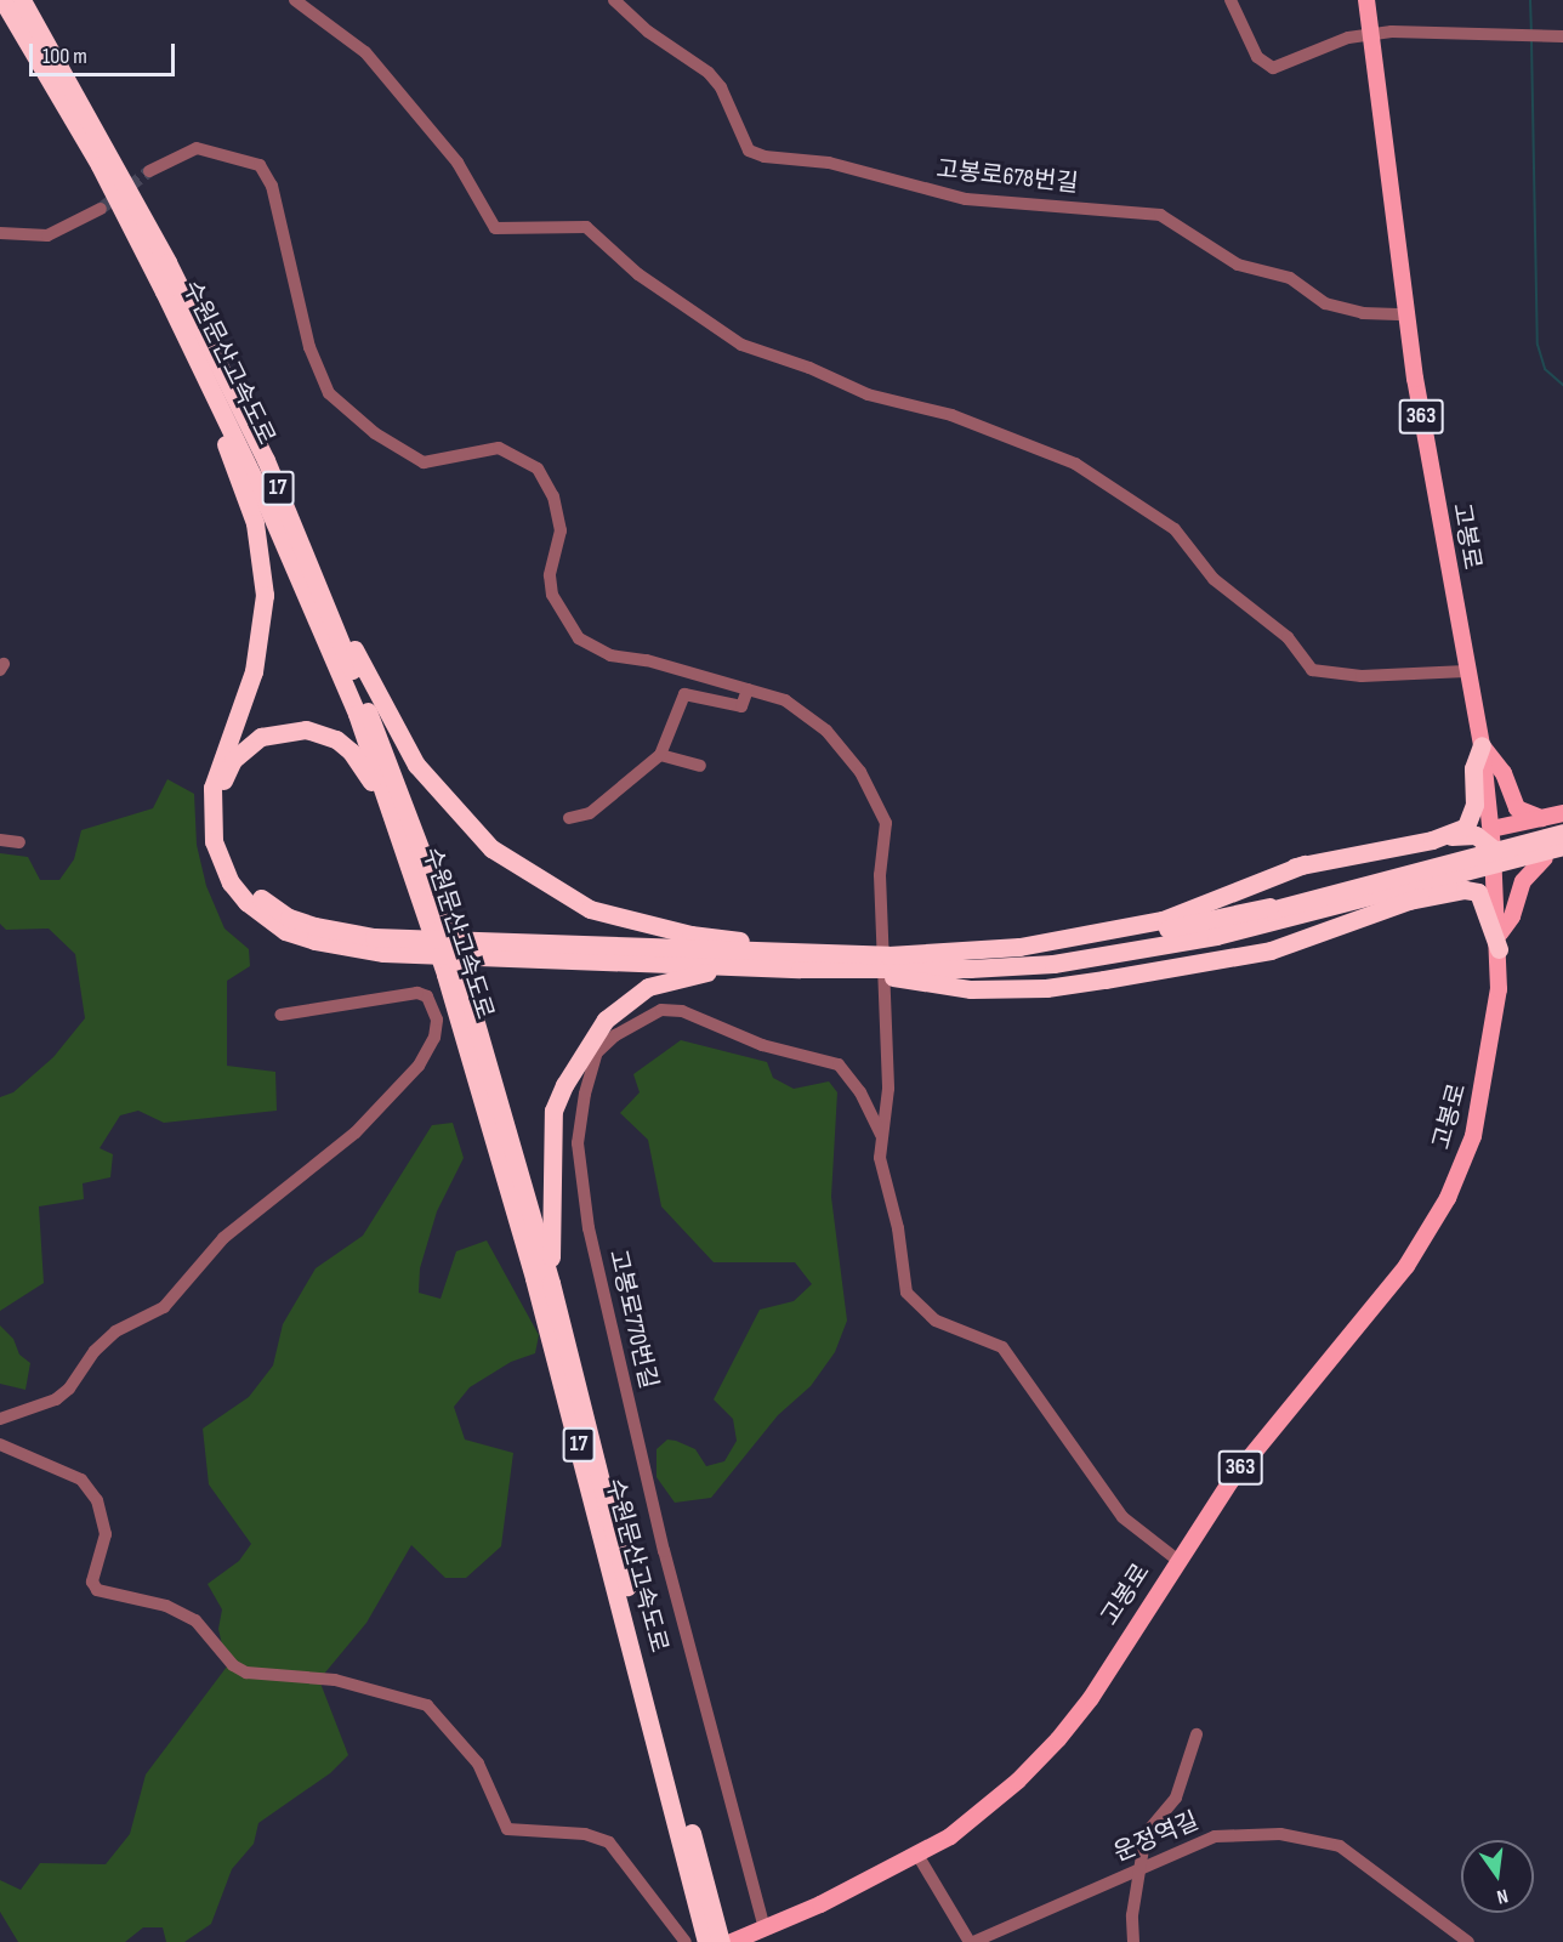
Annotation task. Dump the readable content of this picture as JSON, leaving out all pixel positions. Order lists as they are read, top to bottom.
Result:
{
  "streets": {
    "highway": ["수원문산고속도로", "17"],
    "main road": ["363", "고봉로"],
    "street": ["고봉로678번길", "고봉로770번길", "운정역길"]
  },
  "crossings": [
    ["고봉로678번길", "고봉로"],
    ["고봉로", "고봉로770번길"],
    ["고봉로", "운정역길"]
  ],
  "scale_bar": "100 m",
  "north": "bottom"
}
